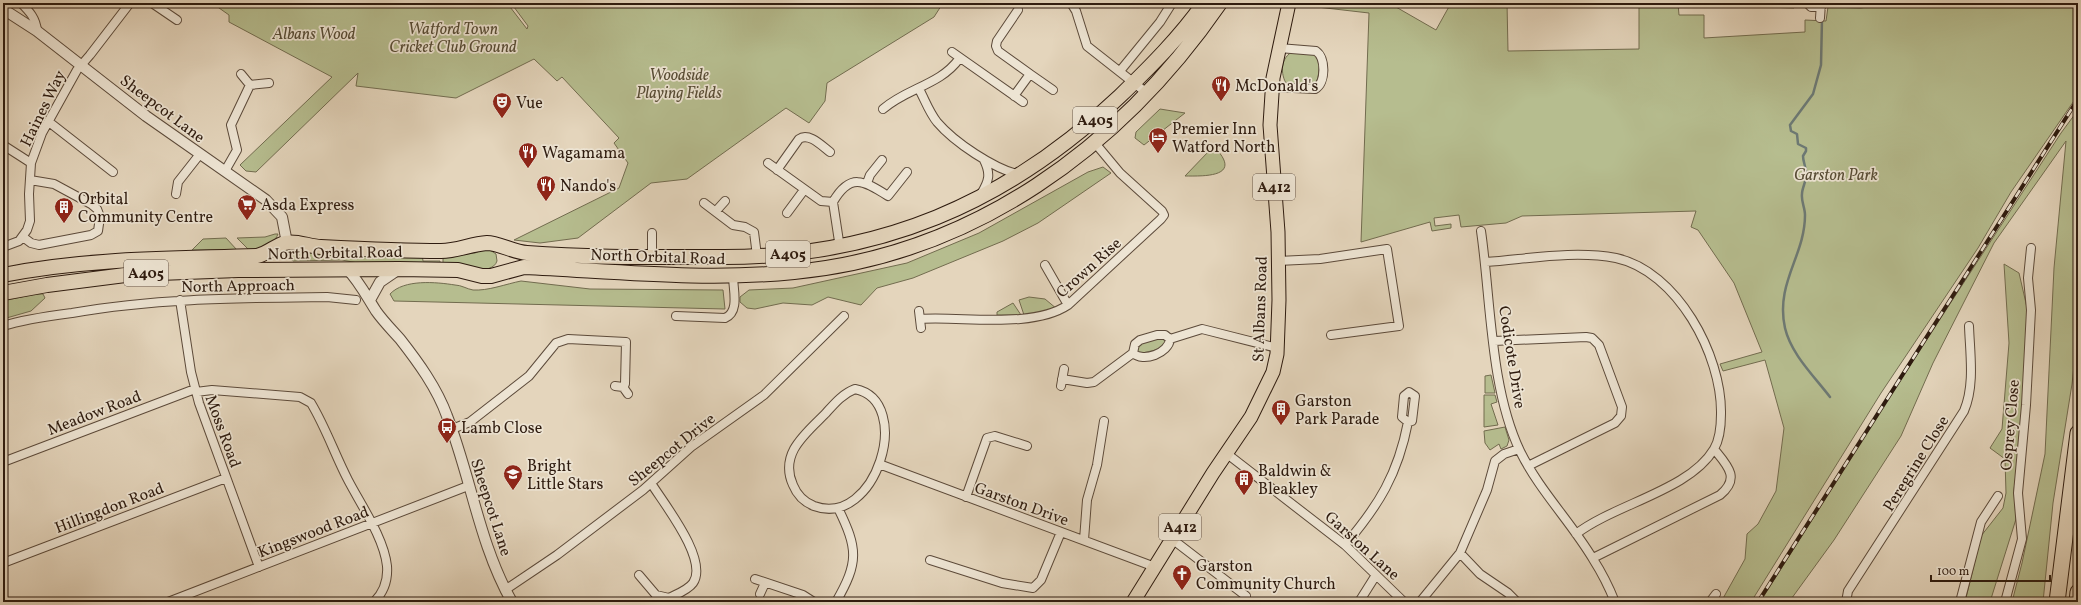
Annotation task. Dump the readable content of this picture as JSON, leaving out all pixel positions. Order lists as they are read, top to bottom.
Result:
{
  "streets": {
    "highway": ["A405", "North Orbital Road"],
    "main road": ["A412", "St Albans Road"],
    "street": [
      "Haines Way",
      "Sheepcot Lane",
      "Crown Rise",
      "North Approach",
      "Codicote Drive",
      "Meadow Road",
      "Osprey Close",
      "Moss Road",
      "Sheepcot Drive",
      "Peregrine Close",
      "Garston Drive",
      "Hillingdon Road",
      "Kingswood Road",
      "Garston Lane"
    ]
  },
  "crossings": [
    ["Haines Way", "Sheepcot Lane"],
    ["Sheepcot Lane", "North Orbital Road"],
    ["Sheepcot Lane", "Sheepcot Drive"],
    ["Sheepcot Lane", "Kingswood Road"],
    ["North Orbital Road", "Crown Rise"],
    ["North Approach", "Moss Road"],
    ["St Albans Road", "Garston Drive"],
    ["St Albans Road", "Garston Lane"],
    ["Meadow Road", "Moss Road"],
    ["Meadow Road", "Kingswood Road"],
    ["Moss Road", "Hillingdon Road"],
    ["Moss Road", "Kingswood Road"]
  ],
  "parks": [
    "Watford Town Cricket Club Ground",
    "Albans Wood",
    "Woodside Playing Fields",
    "Garston Park"
  ],
  "places": {
    "restaurant": ["McDonald's", "Wagamama", "Nando's"],
    "theatre": ["Vue"],
    "hotel": ["Premier Inn Watford North"],
    "supermarket": ["Asda Express"],
    "building": ["Orbital Community Centre", "Garston Park Parade", "Baldwin & Bleakley"],
    "bus stop": ["Lamb Close"],
    "school or university": ["Bright Little Stars"],
    "church": ["Garston Community Church"]
  },
  "scale_bar": "100 m"
}
